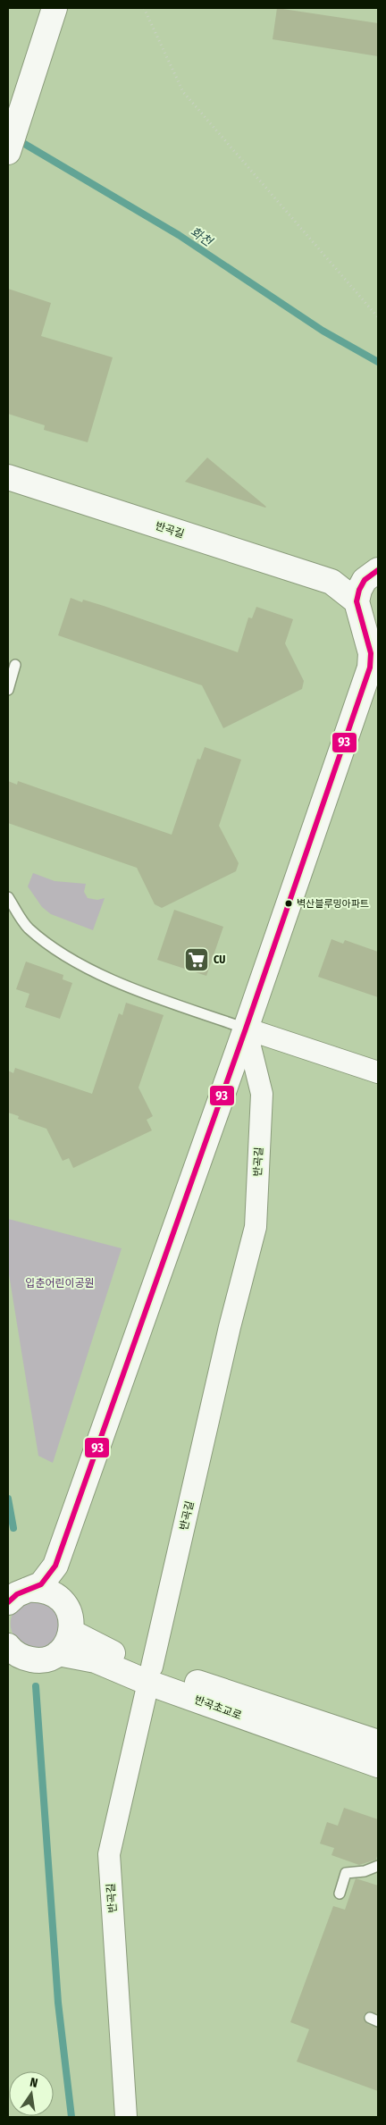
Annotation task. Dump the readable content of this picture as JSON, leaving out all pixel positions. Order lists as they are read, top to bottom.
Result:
{
  "streets": {
    "street": ["반곡길", "반곡초교로"]
  },
  "crossings": [
    ["반곡길", "반곡초교로"]
  ],
  "water": ["화천"],
  "parks": ["입춘어린이공원"],
  "places": {
    "other": ["벽산블루밍아파트"],
    "supermarket": ["CU"]
  },
  "lines": ["transit line 93"],
  "north": "top"
}
